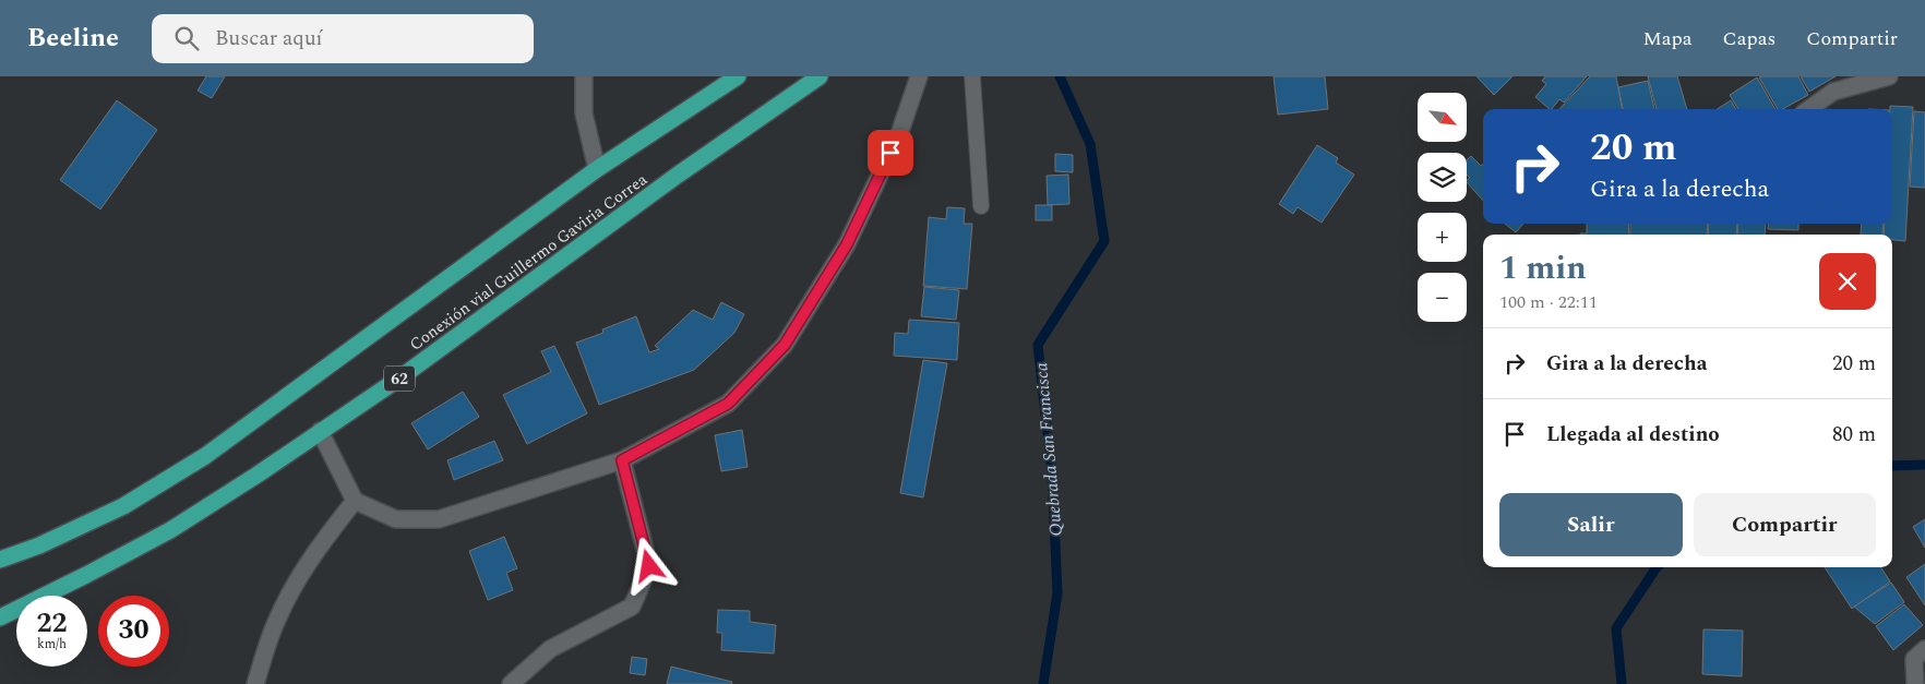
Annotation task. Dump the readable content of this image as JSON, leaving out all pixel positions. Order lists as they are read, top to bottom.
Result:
{
  "streets": {
    "highway": ["Conexión vial Guillermo Gaviria Correa", "62"]
  },
  "water": ["Quebrada San Francisca"],
  "north": "bottom right",
  "page": {
    "header": "Beeline",
    "search": "Buscar aquí",
    "nav": ["Mapa", "Capas", "Compartir"],
    "map_buttons": ["+", "−"],
    "turn": ["20 m", "Gira a la derecha"],
    "heading": ["1 min", "100 m · 22:11"],
    "list": [
      {
        "name": "Gira a la derecha",
        "value": "20 m"
      },
      {
        "name": "Llegada al destino",
        "value": "80 m"
      }
    ],
    "buttons": ["Salir", "Compartir"],
    "speed": "22 km/h",
    "limit": "30"
  }
}
